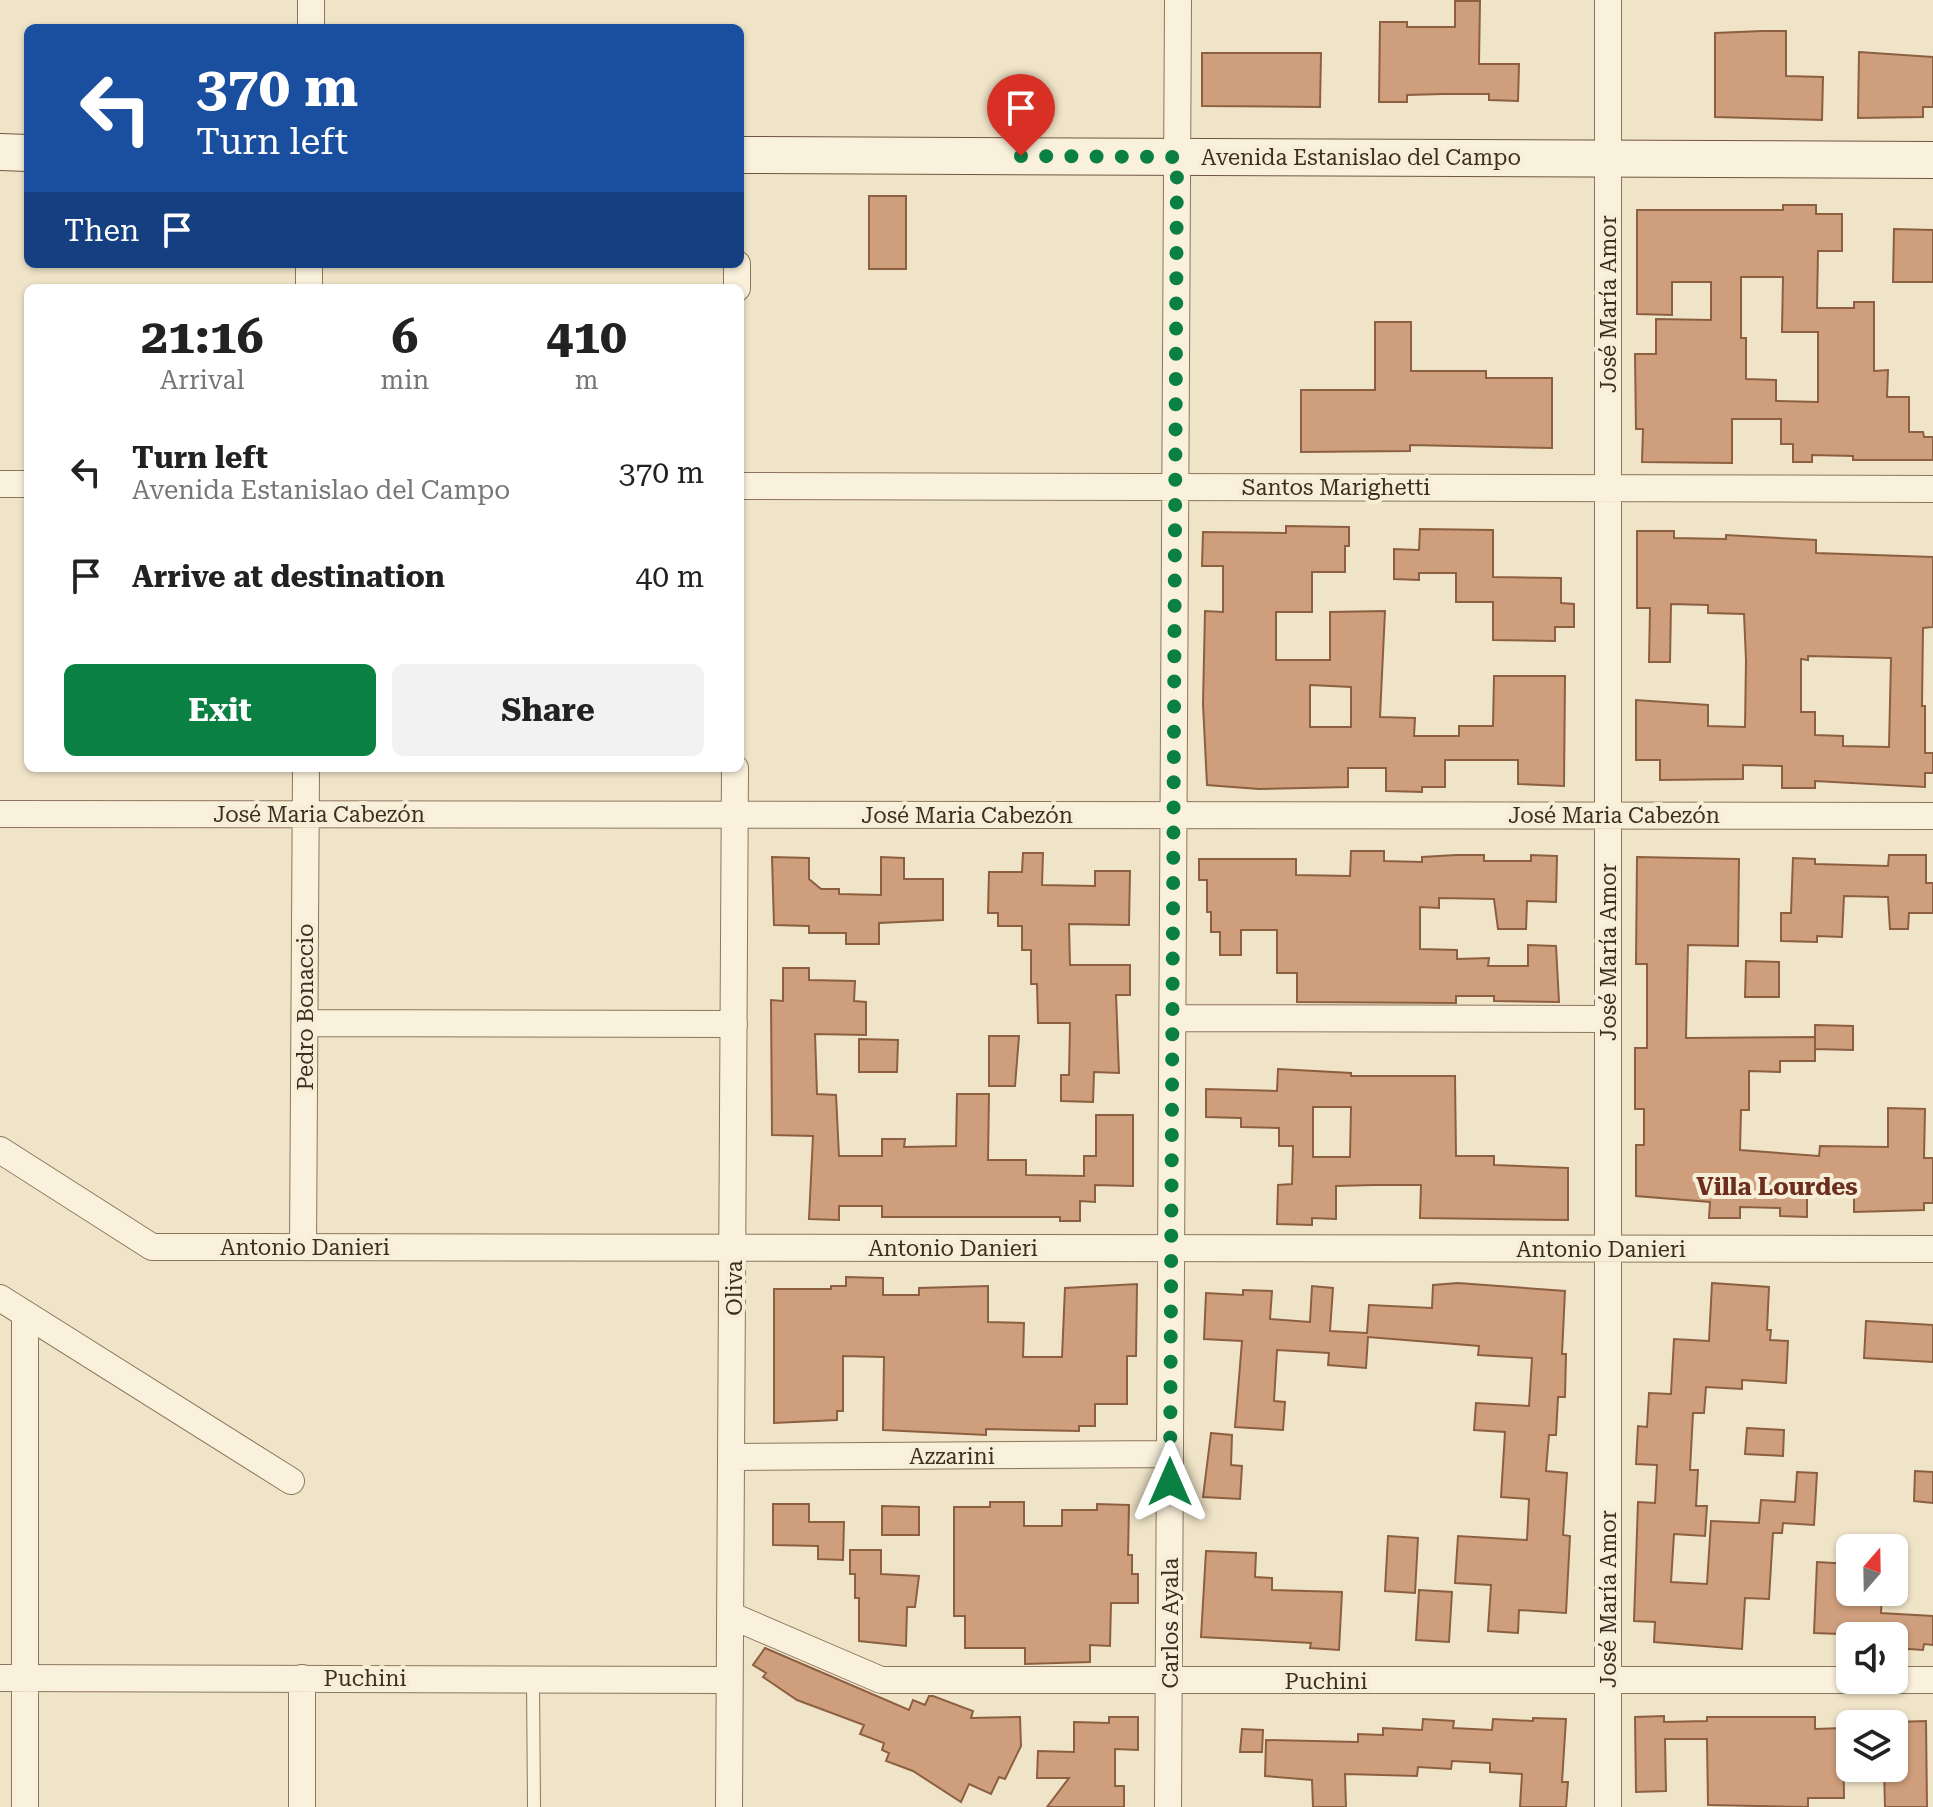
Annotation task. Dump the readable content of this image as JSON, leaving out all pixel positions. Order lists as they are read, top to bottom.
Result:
{
  "streets": {
    "main road": ["Avenida Estanislao del Campo"],
    "street": [
      "José María Amor",
      "Santos Marighetti",
      "José Maria Cabezón",
      "Pedro Bonaccio",
      "Antonio Danieri",
      "Oliva",
      "Azzarini",
      "Carlos Ayala",
      "Puchini"
    ]
  },
  "crossings": [
    ["Avenida Estanislao del Campo", "José María Amor"],
    ["Avenida Estanislao del Campo", "Carlos Ayala"],
    ["José María Amor", "Santos Marighetti"],
    ["José María Amor", "José Maria Cabezón"],
    ["José María Amor", "Antonio Danieri"],
    ["José María Amor", "Puchini"],
    ["Santos Marighetti", "Carlos Ayala"],
    ["José Maria Cabezón", "Pedro Bonaccio"],
    ["José Maria Cabezón", "Oliva"],
    ["José Maria Cabezón", "Carlos Ayala"],
    ["Pedro Bonaccio", "Antonio Danieri"],
    ["Antonio Danieri", "Oliva"],
    ["Antonio Danieri", "Carlos Ayala"],
    ["Oliva", "Azzarini"],
    ["Oliva", "Puchini"],
    ["Azzarini", "Carlos Ayala"],
    ["Carlos Ayala", "Puchini"]
  ],
  "districts": ["Villa Lourdes"],
  "north": "top",
  "page": {
    "turn": ["370 m", "Turn left"],
    "then": "Then",
    "eta": [
      "21:16",
      "Arrival",
      "6",
      "min",
      "410",
      "m"
    ],
    "list": [
      {
        "name": "Turn left",
        "note": "Avenida Estanislao del Campo",
        "value": "370 m"
      },
      {
        "name": "Arrive at destination",
        "value": "40 m"
      }
    ],
    "buttons": ["Exit", "Share"]
  }
}
